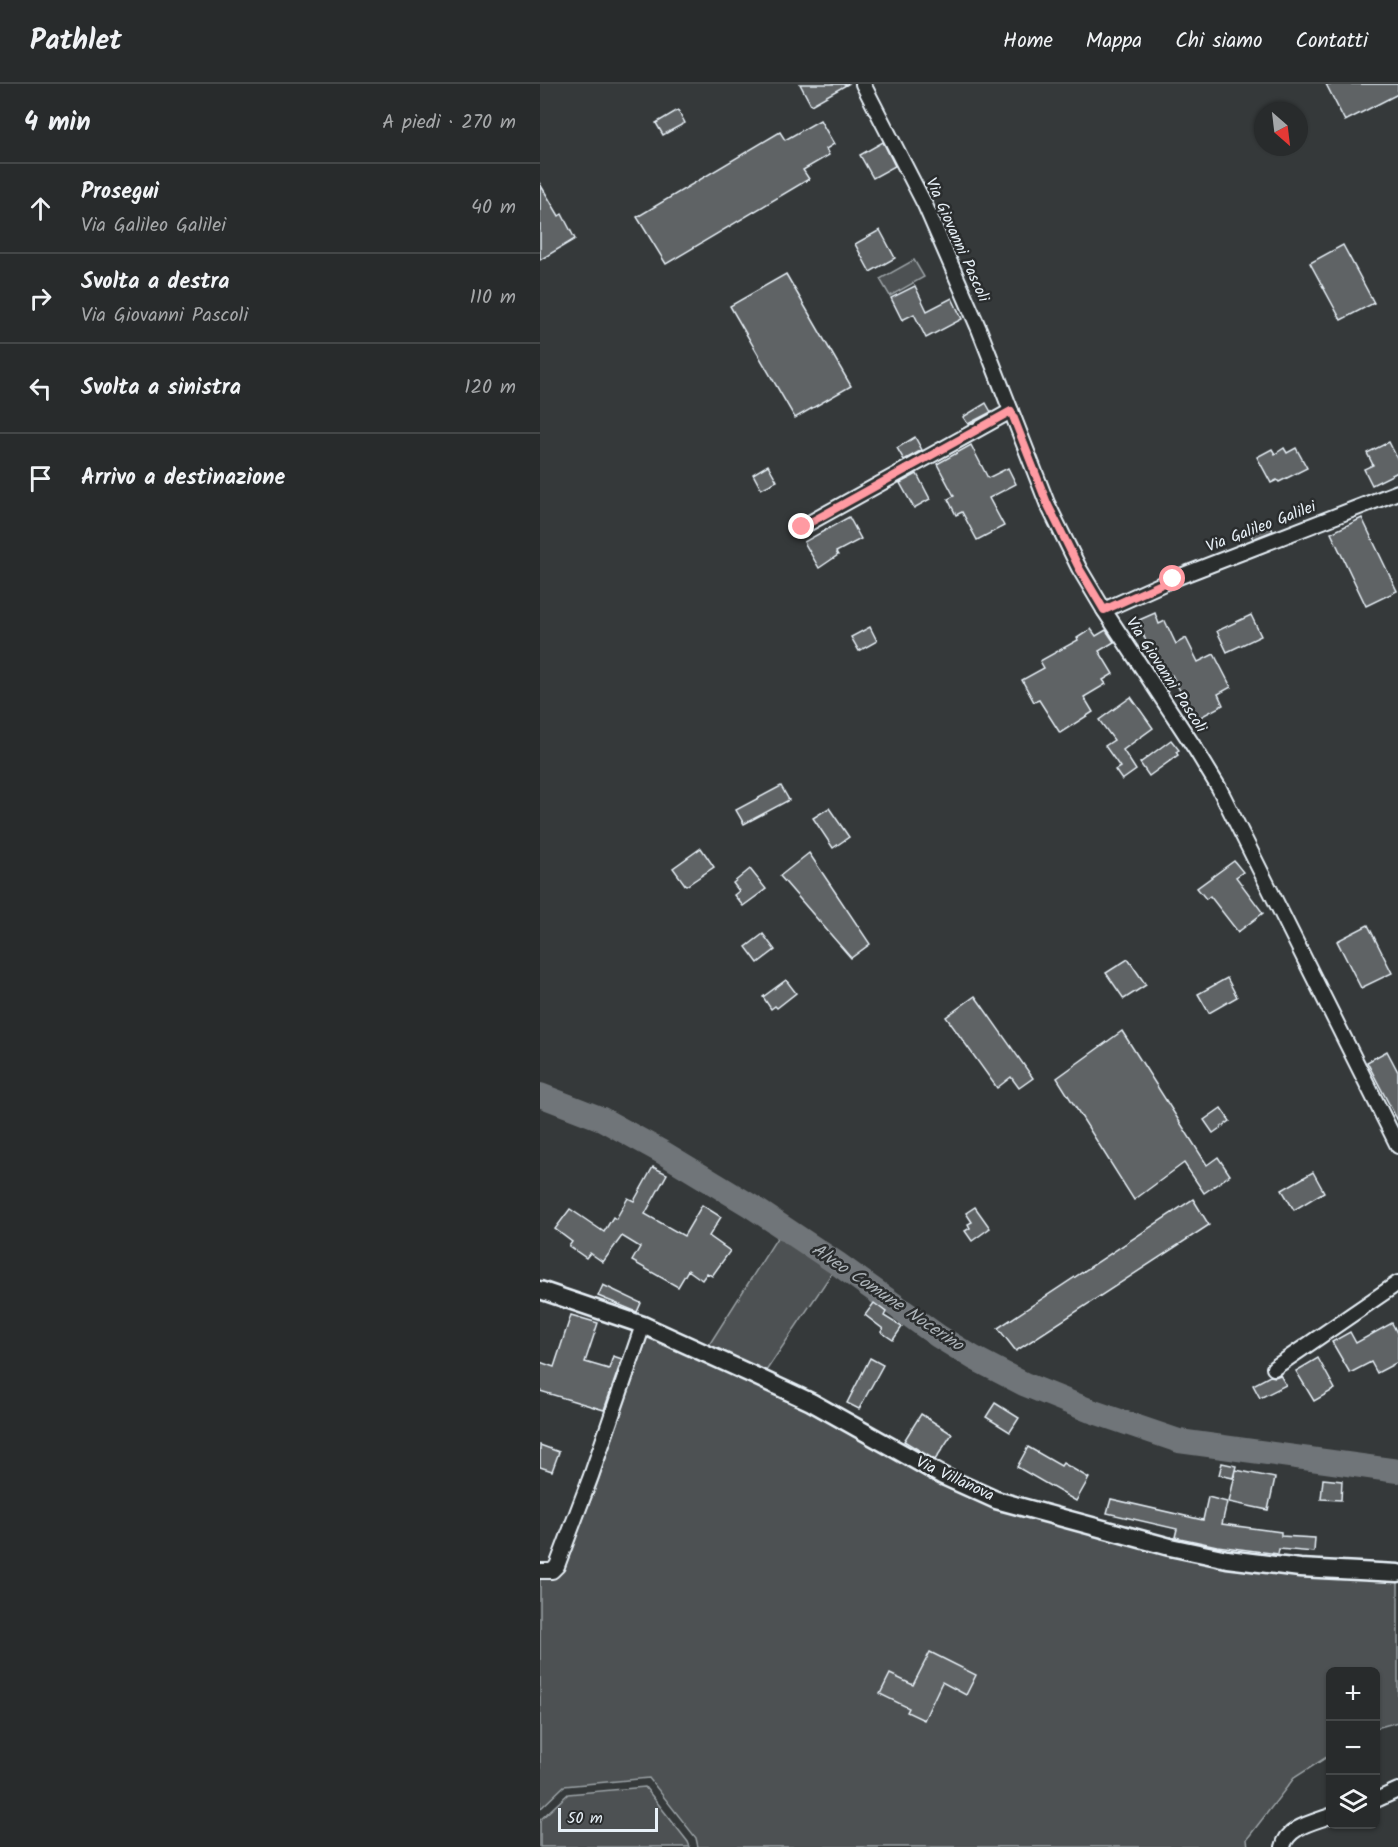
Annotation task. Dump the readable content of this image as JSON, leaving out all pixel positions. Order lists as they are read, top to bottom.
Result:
{
  "streets": {
    "main road": ["Via Villanova"],
    "street": ["Via Giovanni Pascoli", "Via Galileo Galilei"]
  },
  "crossings": [
    ["Via Giovanni Pascoli", "Via Galileo Galilei"]
  ],
  "water": ["Alveo Comune Nocerino"],
  "scale_bar": "50 m",
  "north": "bottom right",
  "page": {
    "header": "Pathlet",
    "nav": [
      "Home",
      "Mappa",
      "Chi siamo",
      "Contatti"
    ],
    "heading": ["4 min", "A piedi · 270 m"],
    "list": [
      ["Prosegui", "Via Galileo Galilei", "40 m"],
      ["Svolta a destra", "Via Giovanni Pascoli", "110 m"],
      ["Svolta a sinistra", "120 m"],
      "Arrivo a destinazione"
    ],
    "map_buttons": ["+", "−"],
    "scale": "50 m"
  }
}
